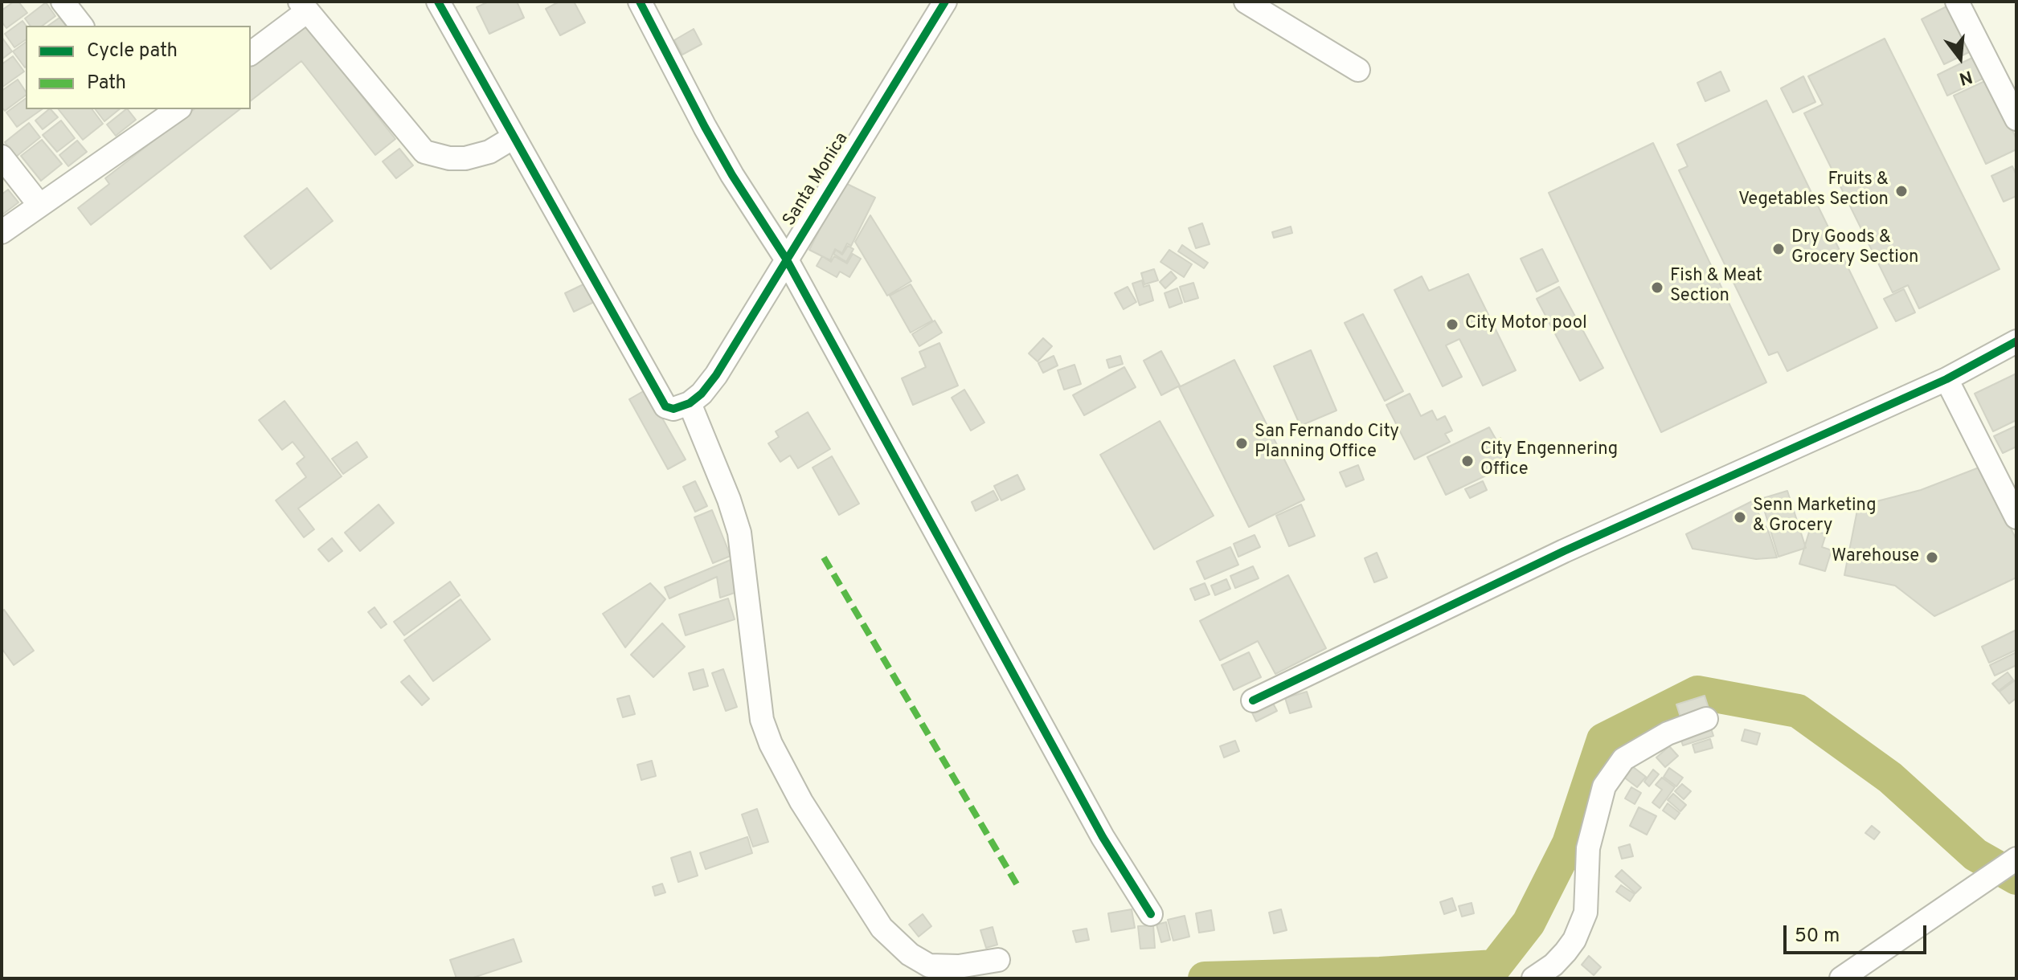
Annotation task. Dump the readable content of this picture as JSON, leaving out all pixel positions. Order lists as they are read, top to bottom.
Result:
{
  "streets": {
    "street": ["Santa Monica"]
  },
  "places": [
    "Fruits & Vegetables Section",
    "Dry Goods & Grocery Section",
    "Fish & Meat Section",
    "City Motor pool",
    "San Fernando City Planning Office",
    "City Engennering Office",
    "Senn Marketing & Grocery",
    "Warehouse"
  ],
  "legend": ["Cycle path", "Path"],
  "scale_bar": "50 m",
  "north": "bottom"
}
